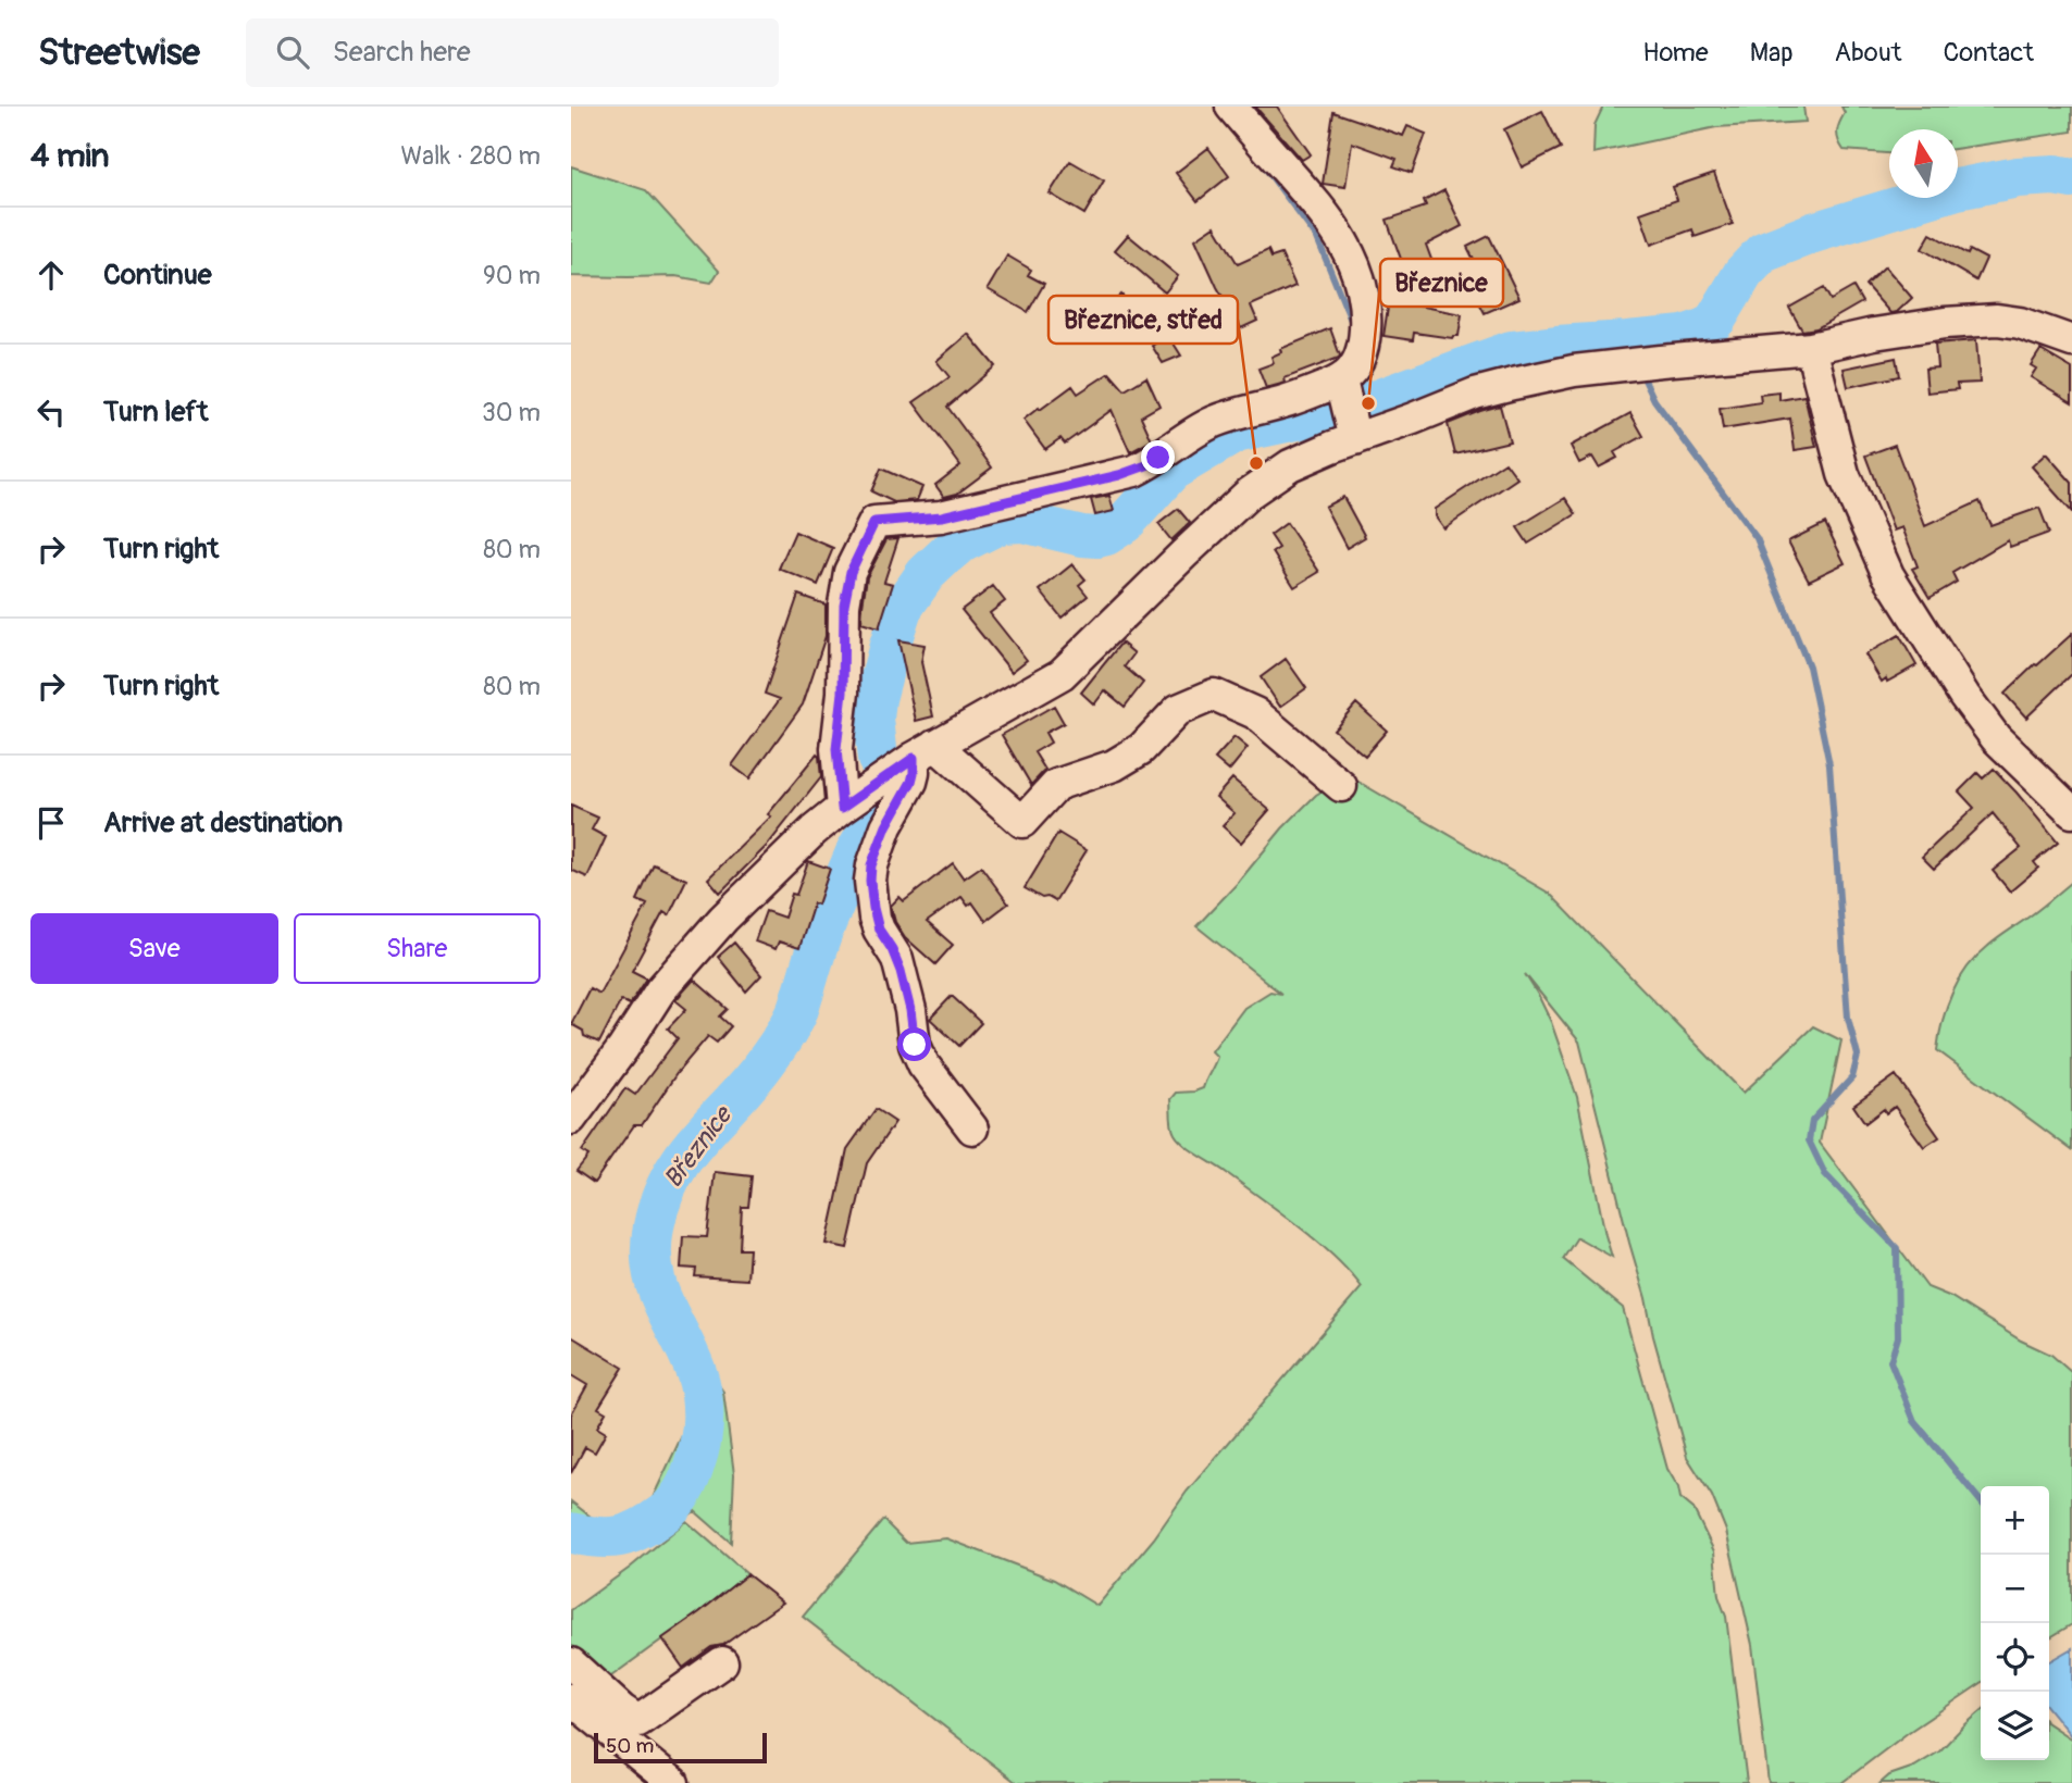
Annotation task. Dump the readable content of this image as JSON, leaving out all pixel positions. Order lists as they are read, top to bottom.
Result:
{
  "water": ["Březnice"],
  "places": ["Březnice", "Březnice, střed"],
  "scale_bar": "50 m",
  "north": "top",
  "page": {
    "header": "Streetwise",
    "search": "Search here",
    "nav": [
      "Home",
      "Map",
      "About",
      "Contact"
    ],
    "heading": ["4 min", "Walk · 280 m"],
    "list": [
      ["Continue", "90 m"],
      ["Turn left", "30 m"],
      ["Turn right", "80 m"],
      ["Turn right", "80 m"],
      "Arrive at destination"
    ],
    "buttons": ["Save", "Share"],
    "map_buttons": ["+", "−"],
    "scale": "50 m"
  }
}
